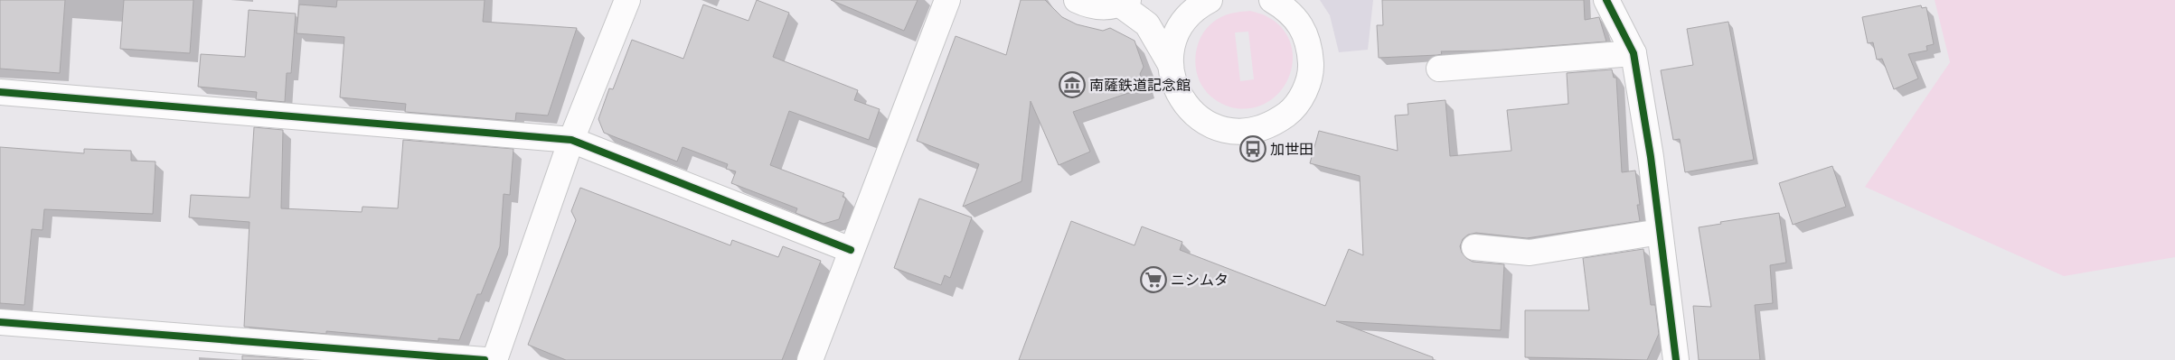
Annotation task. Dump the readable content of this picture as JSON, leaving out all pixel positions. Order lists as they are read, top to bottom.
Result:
{
  "places": {
    "museum": ["南薩鉄道記念館"],
    "bus stop": ["加世田"],
    "supermarket": ["ニシムタ"]
  }
}
